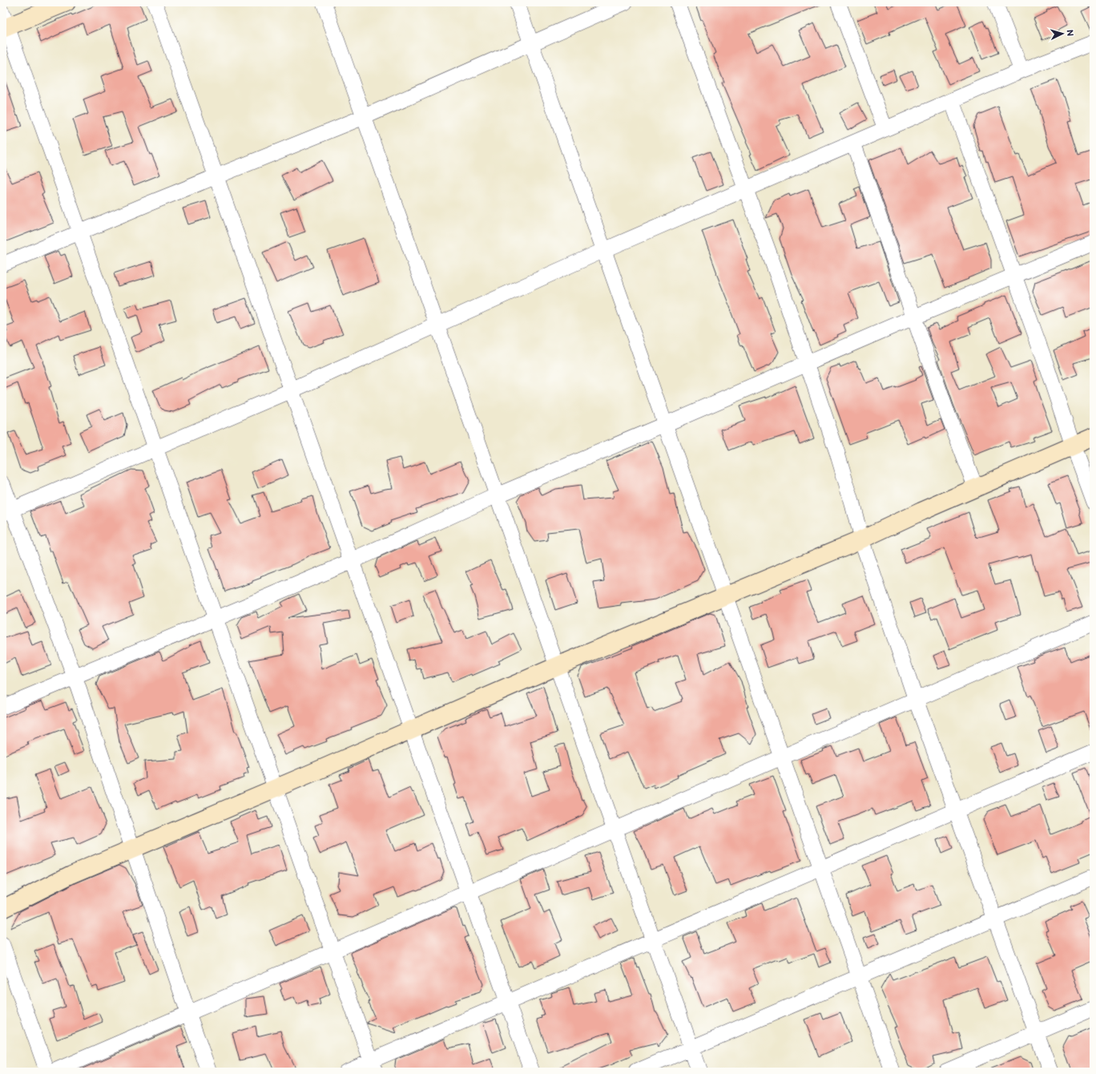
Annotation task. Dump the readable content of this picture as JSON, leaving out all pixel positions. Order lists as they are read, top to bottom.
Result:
{
  "north": "right"
}
